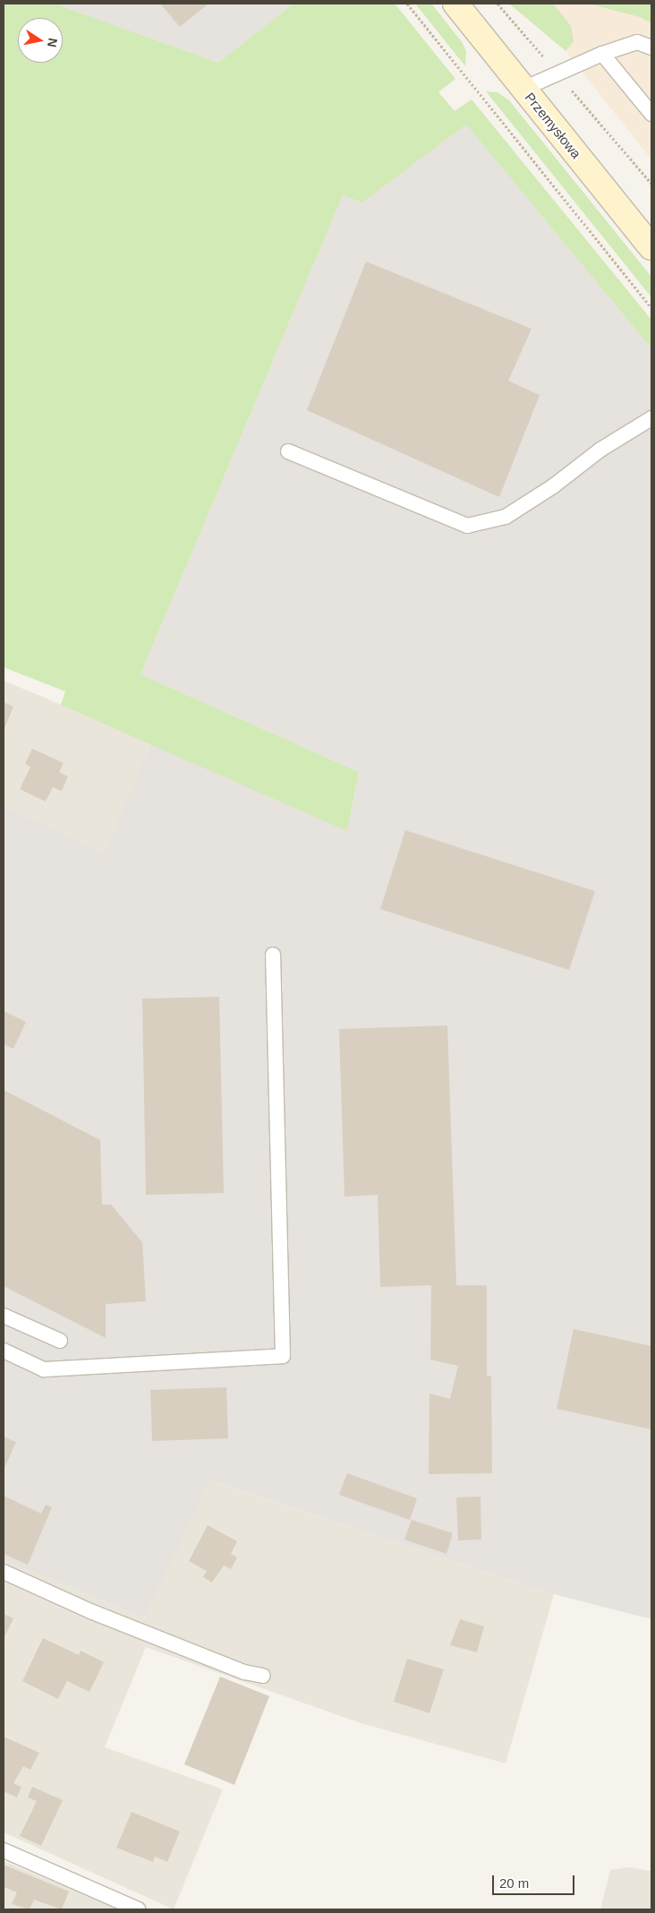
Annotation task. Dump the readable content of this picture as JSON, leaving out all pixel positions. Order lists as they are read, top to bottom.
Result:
{
  "streets": {
    "street": ["Przemysłowa"]
  },
  "scale_bar": "20 m",
  "north": "right"
}
